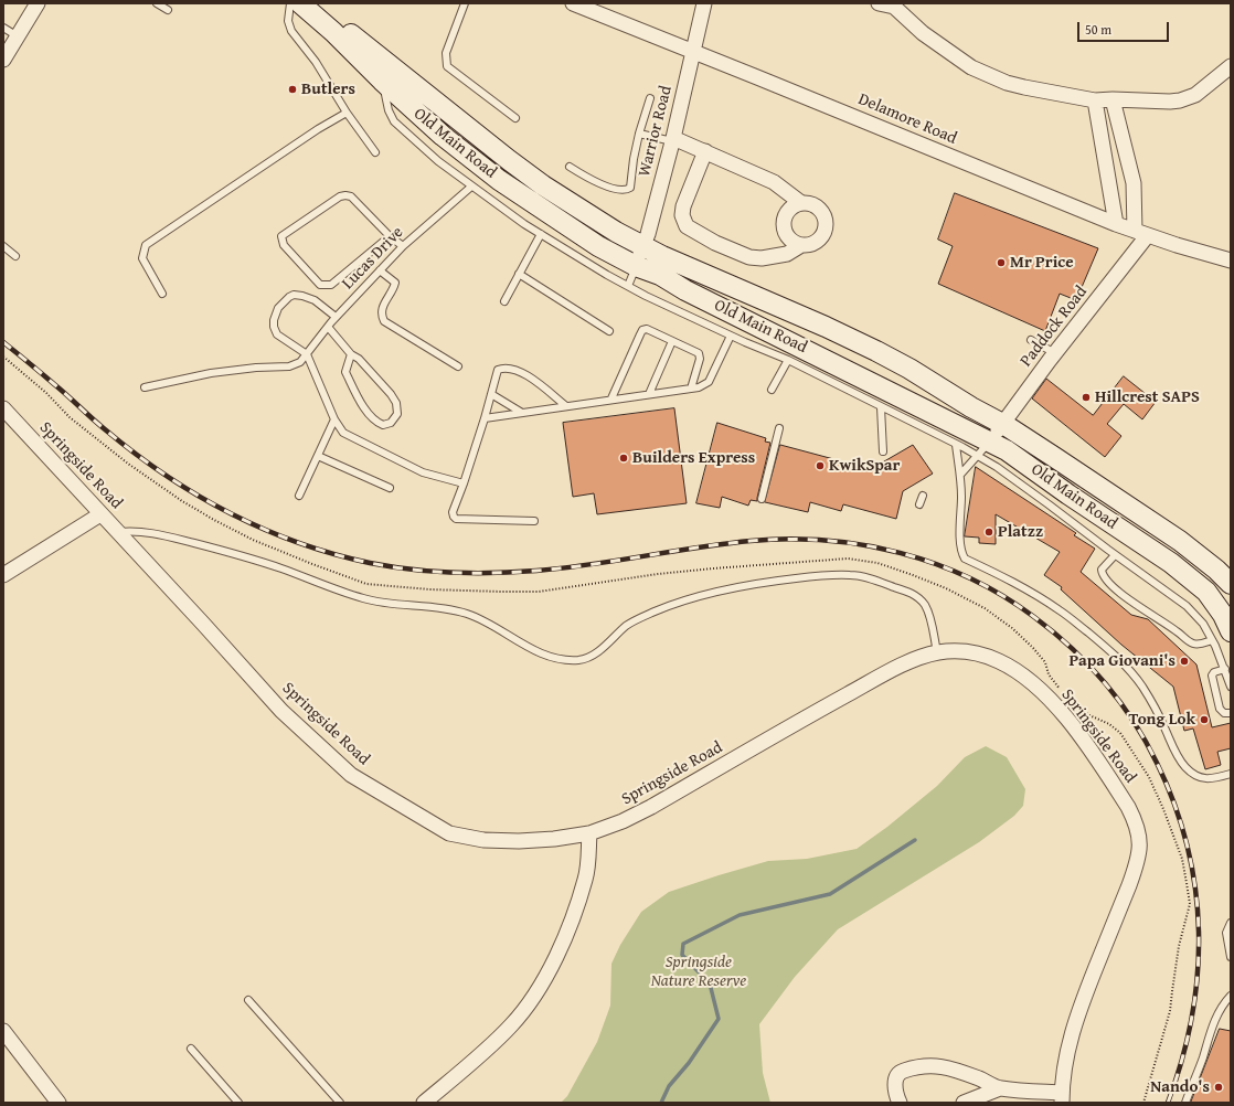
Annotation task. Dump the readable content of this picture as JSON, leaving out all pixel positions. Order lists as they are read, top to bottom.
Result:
{
  "streets": {
    "main road": ["Old Main Road"],
    "street": [
      "Delamore Road",
      "Warrior Road",
      "Paddock Road",
      "Springside Road"
    ],
    "lane": ["Lucas Drive"]
  },
  "crossings": [
    ["Delamore Road", "Warrior Road"],
    ["Delamore Road", "Paddock Road"],
    ["Warrior Road", "Old Main Road"],
    ["Old Main Road", "Paddock Road"]
  ],
  "parks": ["Springside Nature Reserve"],
  "places": [
    "Butlers",
    "Mr Price",
    "Hillcrest SAPS",
    "Builders Express",
    "KwikSpar",
    "Platzz",
    "Papa Giovani's",
    "Tong Lok",
    "Nando's"
  ],
  "scale_bar": "50 m"
}
